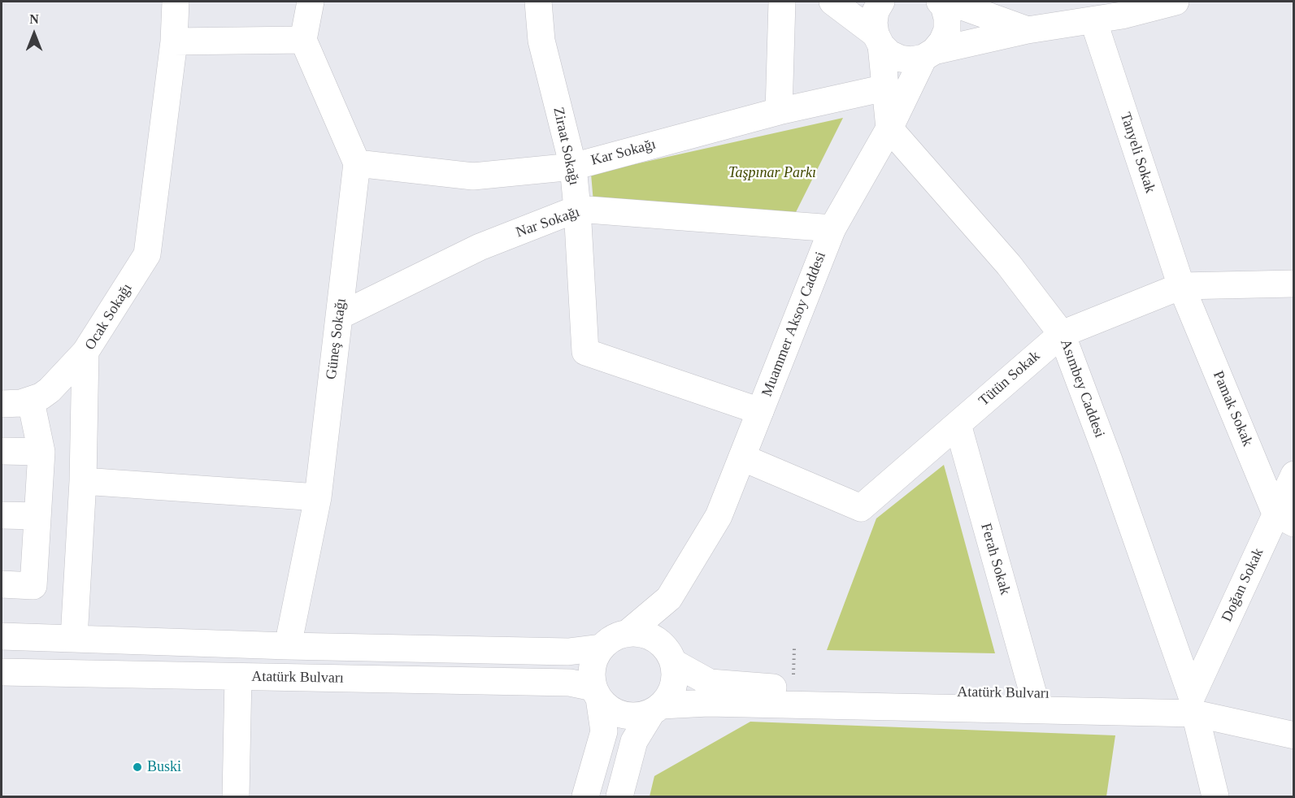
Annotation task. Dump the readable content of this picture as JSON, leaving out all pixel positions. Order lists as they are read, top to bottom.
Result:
{
  "streets": {
    "street": [
      "Ziraat Sokağı",
      "Kar Sokağı",
      "Tanyeli Sokak",
      "Nar Sokağı",
      "Ocak Sokağı",
      "Muammer Aksoy Caddesi",
      "Güneş Sokağı",
      "Tütün Sokak",
      "Asımbey Caddesi",
      "Pamak Sokak",
      "Ferah Sokak",
      "Doğan Sokak",
      "Atatürk Bulvarı"
    ]
  },
  "crossings": [
    ["Ziraat Sokağı", "Kar Sokağı"],
    ["Ziraat Sokağı", "Nar Sokağı"],
    ["Ziraat Sokağı", "Muammer Aksoy Caddesi"],
    ["Kar Sokağı", "Güneş Sokağı"],
    ["Tanyeli Sokak", "Tütün Sokak"],
    ["Tanyeli Sokak", "Pamak Sokak"],
    ["Nar Sokağı", "Muammer Aksoy Caddesi"],
    ["Nar Sokağı", "Güneş Sokağı"],
    ["Muammer Aksoy Caddesi", "Tütün Sokak"],
    ["Muammer Aksoy Caddesi", "Asımbey Caddesi"],
    ["Tütün Sokak", "Asımbey Caddesi"],
    ["Tütün Sokak", "Pamak Sokak"],
    ["Tütün Sokak", "Ferah Sokak"],
    ["Asımbey Caddesi", "Doğan Sokak"],
    ["Asımbey Caddesi", "Atatürk Bulvarı"],
    ["Pamak Sokak", "Doğan Sokak"],
    ["Ferah Sokak", "Atatürk Bulvarı"],
    ["Doğan Sokak", "Atatürk Bulvarı"]
  ],
  "parks": ["Taşpınar Parkı"],
  "places": ["Buski"],
  "north": "top"
}
